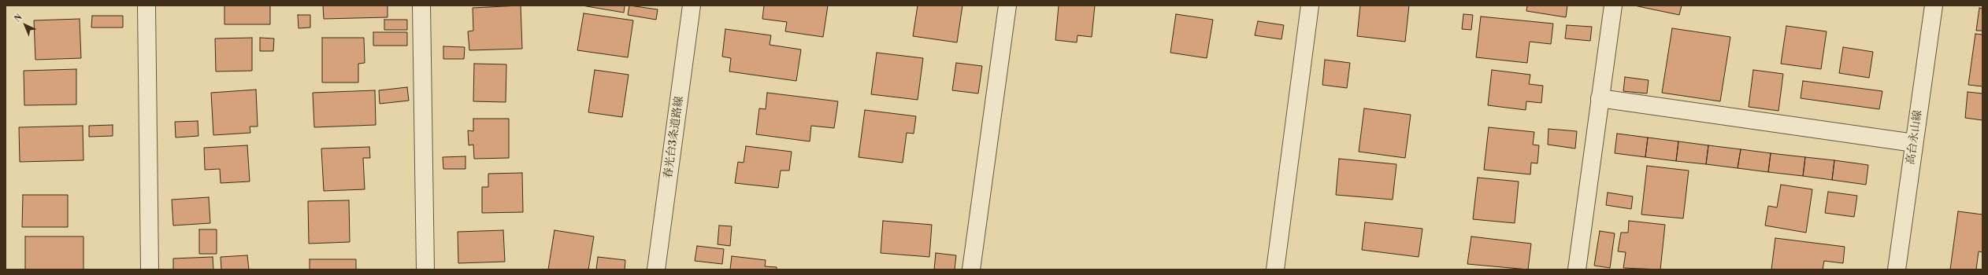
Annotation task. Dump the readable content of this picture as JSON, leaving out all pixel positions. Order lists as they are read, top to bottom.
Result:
{
  "streets": {
    "street": ["春光台3条道路線", "高台永山線"]
  },
  "north": "top left"
}
